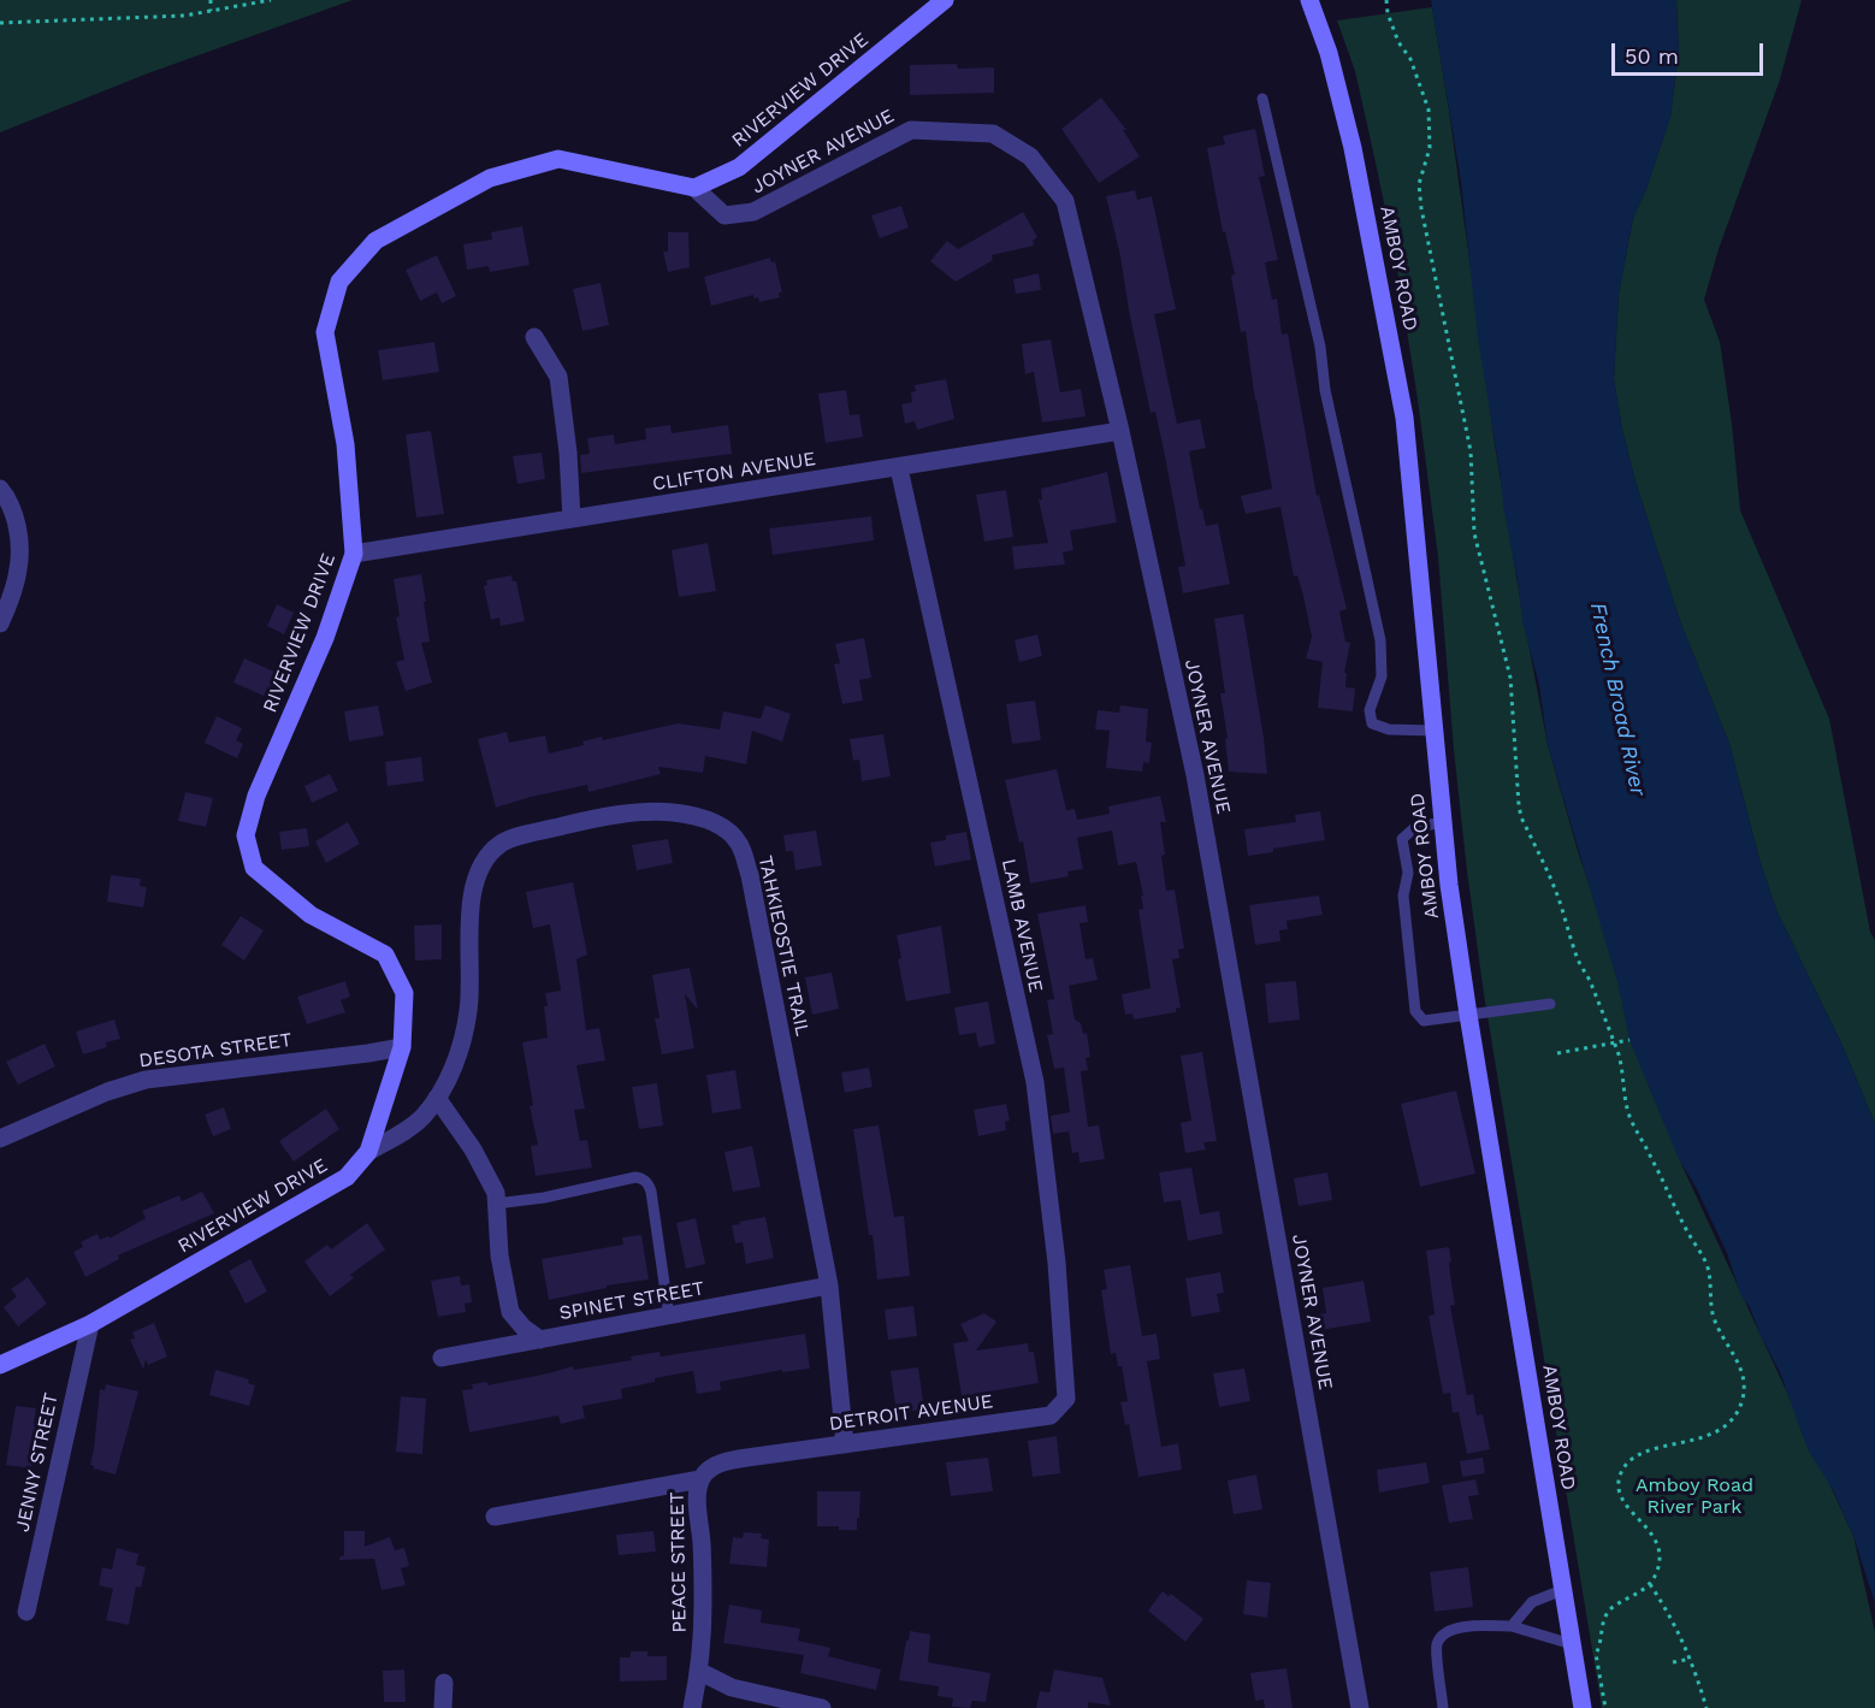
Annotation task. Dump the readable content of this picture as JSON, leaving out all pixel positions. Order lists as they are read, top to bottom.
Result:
{
  "streets": {
    "street": [
      "RIVERVIEW DRIVE",
      "JOYNER AVENUE",
      "AMBOY ROAD",
      "CLIFTON AVENUE",
      "LAMB AVENUE",
      "TAHKIEOSTIE TRAIL",
      "DESOTA STREET",
      "SPINET STREET",
      "DETROIT AVENUE",
      "JENNY STREET",
      "PEACE STREET"
    ]
  },
  "crossings": [
    ["RIVERVIEW DRIVE", "JOYNER AVENUE"],
    ["RIVERVIEW DRIVE", "CLIFTON AVENUE"],
    ["RIVERVIEW DRIVE", "TAHKIEOSTIE TRAIL"],
    ["RIVERVIEW DRIVE", "DESOTA STREET"],
    ["RIVERVIEW DRIVE", "JENNY STREET"],
    ["JOYNER AVENUE", "CLIFTON AVENUE"],
    ["CLIFTON AVENUE", "LAMB AVENUE"],
    ["LAMB AVENUE", "DETROIT AVENUE"],
    ["TAHKIEOSTIE TRAIL", "SPINET STREET"],
    ["TAHKIEOSTIE TRAIL", "DETROIT AVENUE"],
    ["DETROIT AVENUE", "PEACE STREET"]
  ],
  "water": ["French Broad River"],
  "parks": ["Amboy Road River Park"],
  "scale_bar": "50 m"
}
